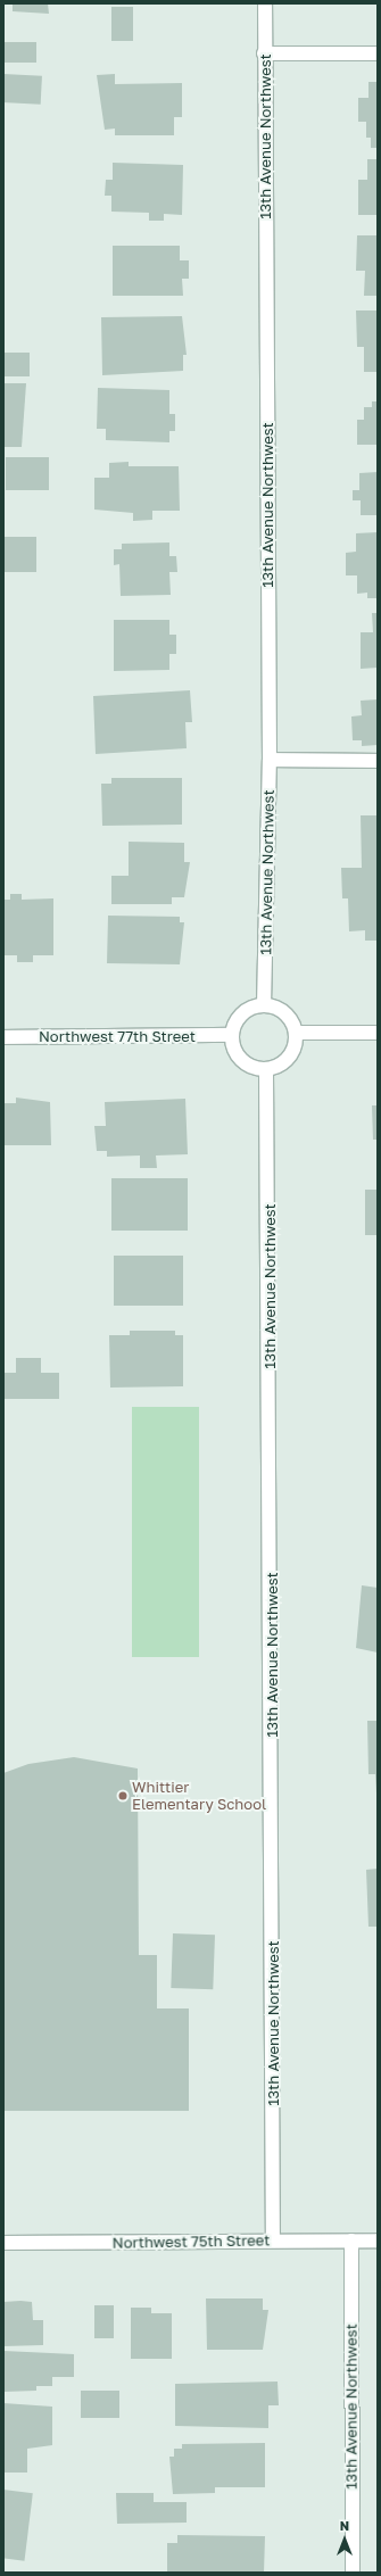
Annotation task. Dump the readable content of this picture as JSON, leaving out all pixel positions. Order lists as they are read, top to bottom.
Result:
{
  "streets": {
    "street": ["13th Avenue Northwest", "Northwest 77th Street", "Northwest 75th Street"]
  },
  "crossings": [
    ["13th Avenue Northwest", "Northwest 77th Street"],
    ["13th Avenue Northwest", "Northwest 75th Street"]
  ],
  "places": ["Whittier Elementary School"],
  "north": "top"
}
